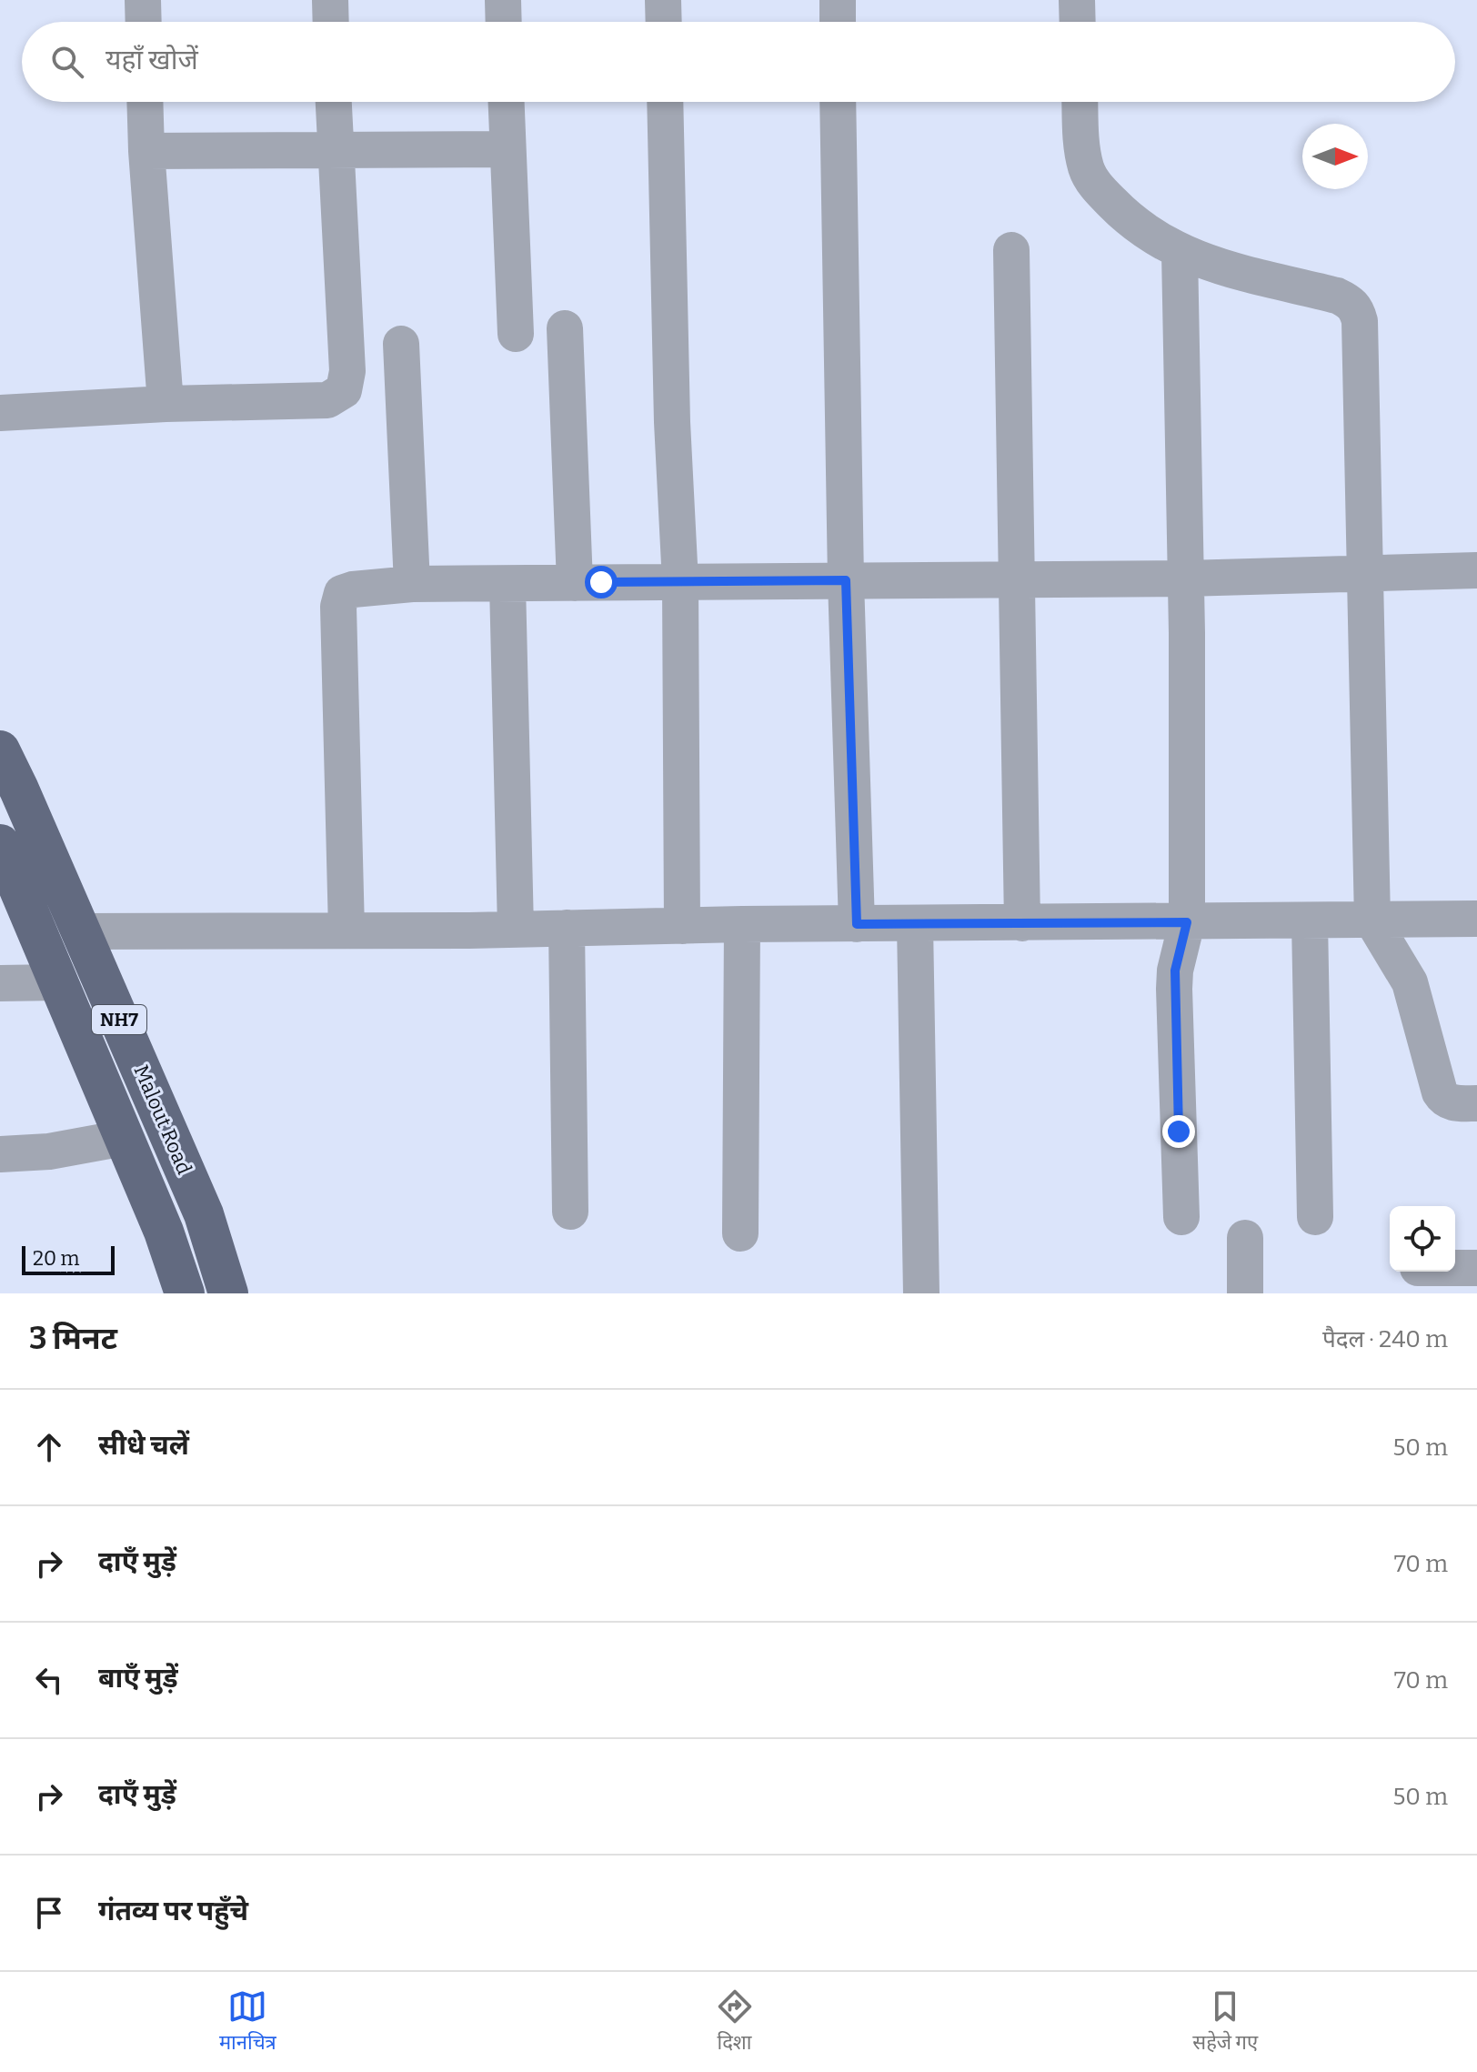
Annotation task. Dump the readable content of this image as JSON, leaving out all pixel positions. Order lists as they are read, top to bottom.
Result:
{
  "streets": {
    "highway": ["NH7", "Malout Road"]
  },
  "scale_bar": "20 m",
  "north": "right",
  "page": {
    "search": "यहाँ खोजें",
    "scale": "20 m",
    "heading": ["3 मिनट", "पैदल · 240 m"],
    "list": [
      ["सीधे चलें", "50 m"],
      ["दाएँ मुड़ें", "70 m"],
      ["बाएँ मुड़ें", "70 m"],
      ["दाएँ मुड़ें", "50 m"],
      "गंतव्य पर पहुँचे"
    ],
    "nav": ["मानचित्र", "दिशा", "सहेजे गए"]
  }
}
